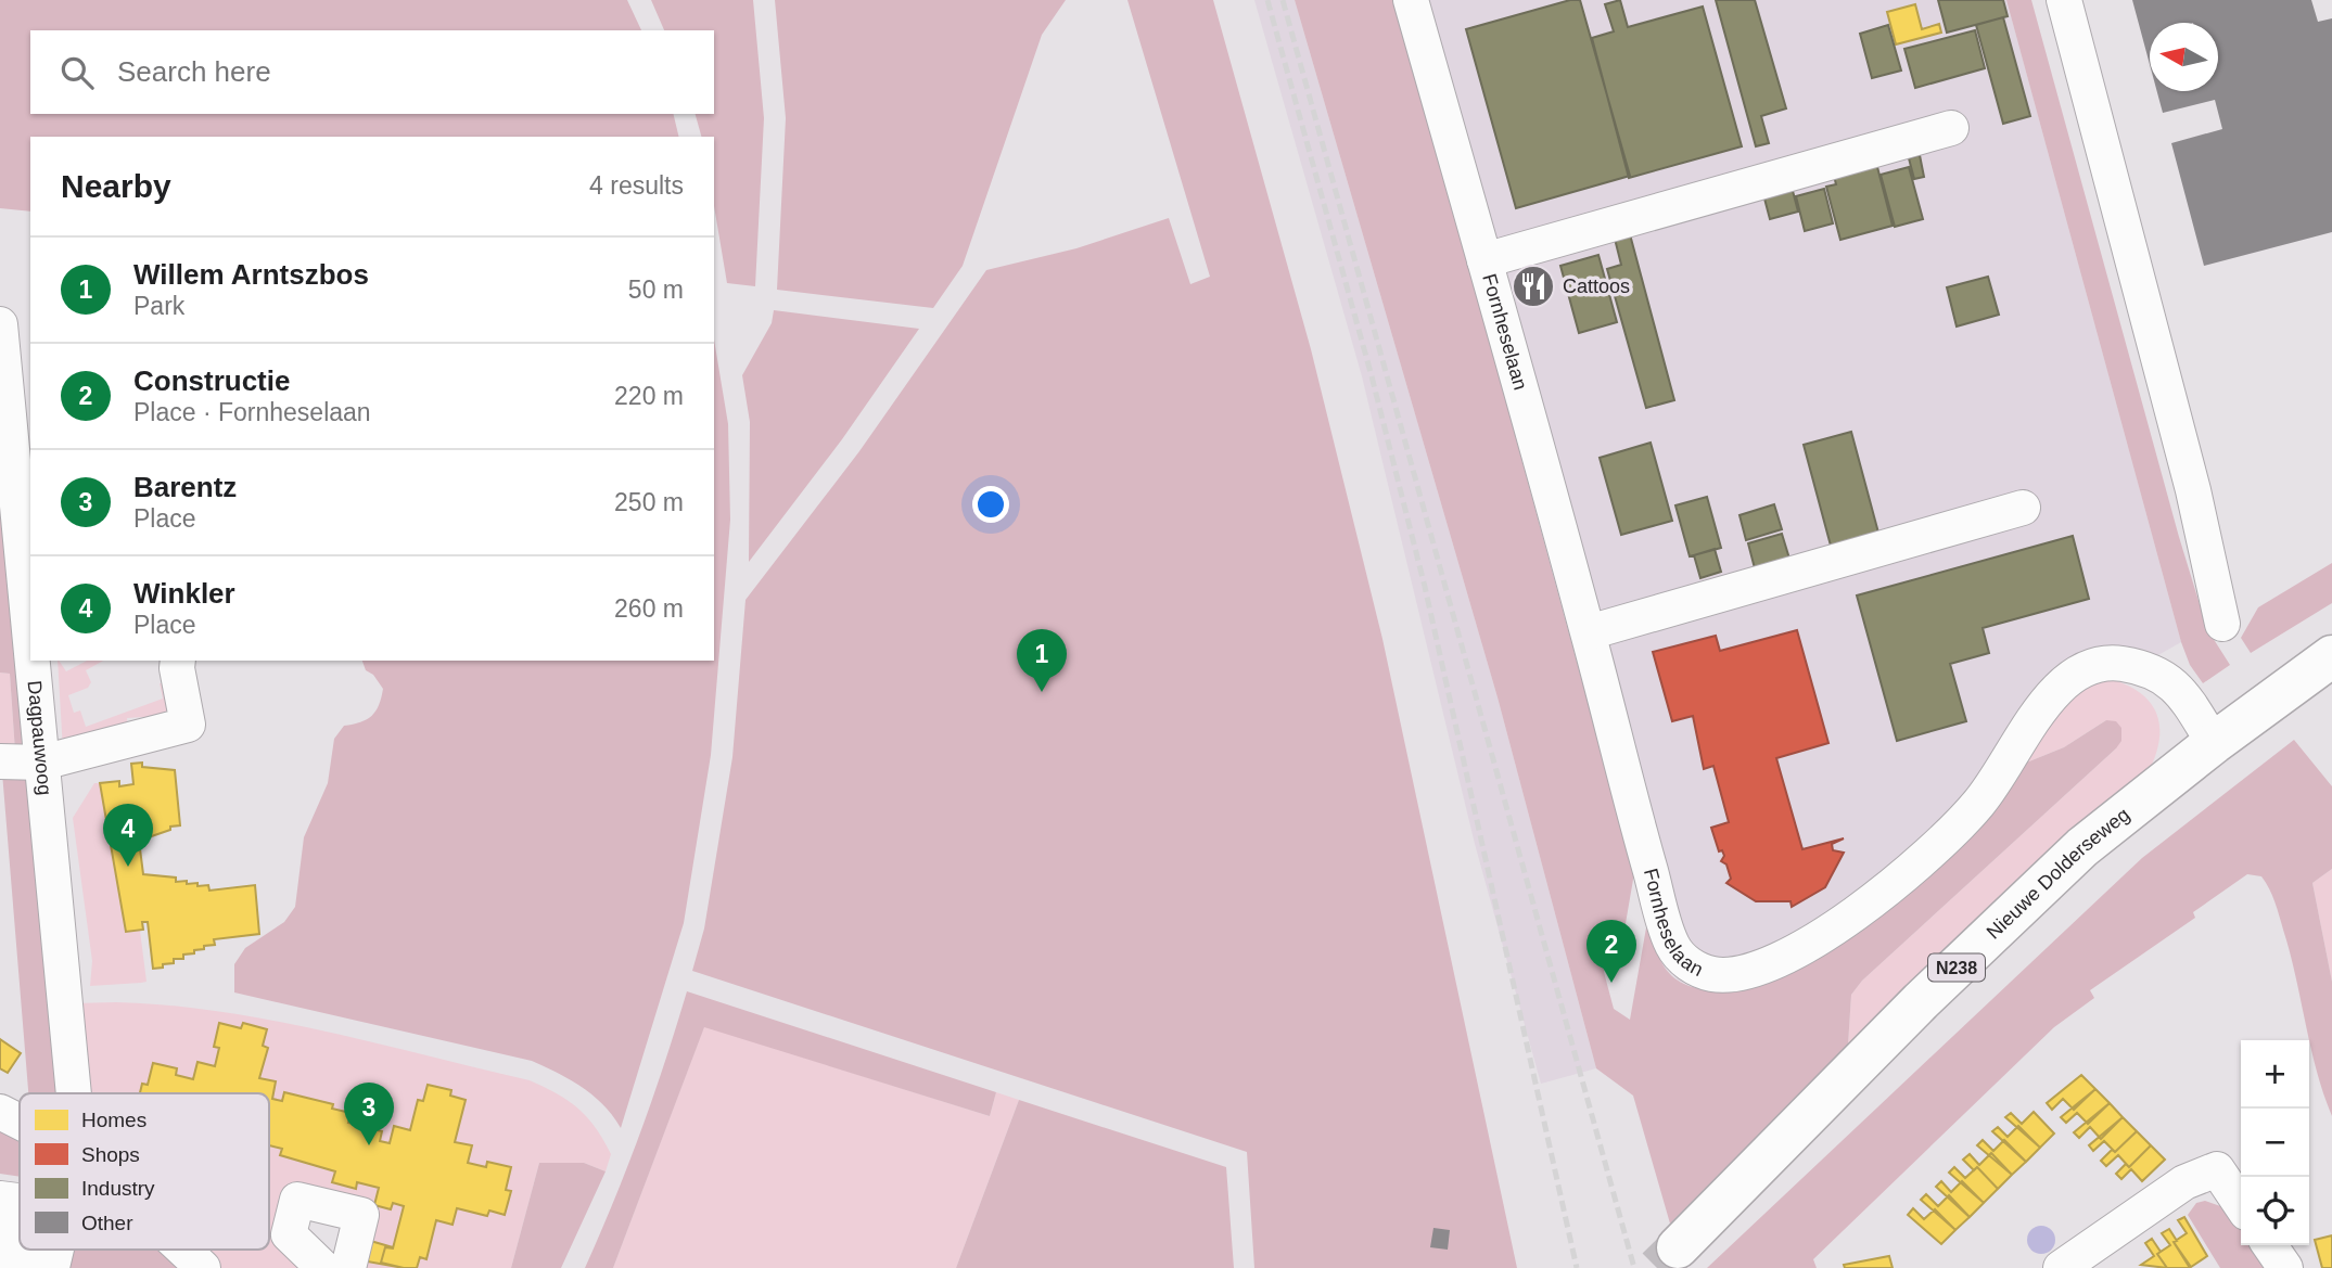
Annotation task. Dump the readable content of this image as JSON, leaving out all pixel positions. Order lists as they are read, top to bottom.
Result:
{
  "streets": {
    "main road": ["Nieuwe Dolderseweg", "N238"],
    "street": ["Fornheselaan", "Dagpauwoog"]
  },
  "crossings": [
    ["Fornheselaan", "Nieuwe Dolderseweg"]
  ],
  "places": {
    "restaurant": ["Cattoos"]
  },
  "legend": [
    "Homes",
    "Shops",
    "Industry",
    "Other"
  ],
  "north": "left",
  "page": {
    "search": "Search here",
    "heading": ["Nearby", "4 results"],
    "list": [
      {
        "mark": "1",
        "name": "Willem Arntszbos",
        "note": "Park",
        "value": "50 m"
      },
      {
        "mark": "2",
        "name": "Constructie",
        "note": "Place · Fornheselaan",
        "value": "220 m"
      },
      {
        "mark": "3",
        "name": "Barentz",
        "note": "Place",
        "value": "250 m"
      },
      {
        "mark": "4",
        "name": "Winkler",
        "note": "Place",
        "value": "260 m"
      }
    ],
    "pins": [
      "1",
      "4",
      "2",
      "3"
    ],
    "map_buttons": ["+", "−"]
  }
}
